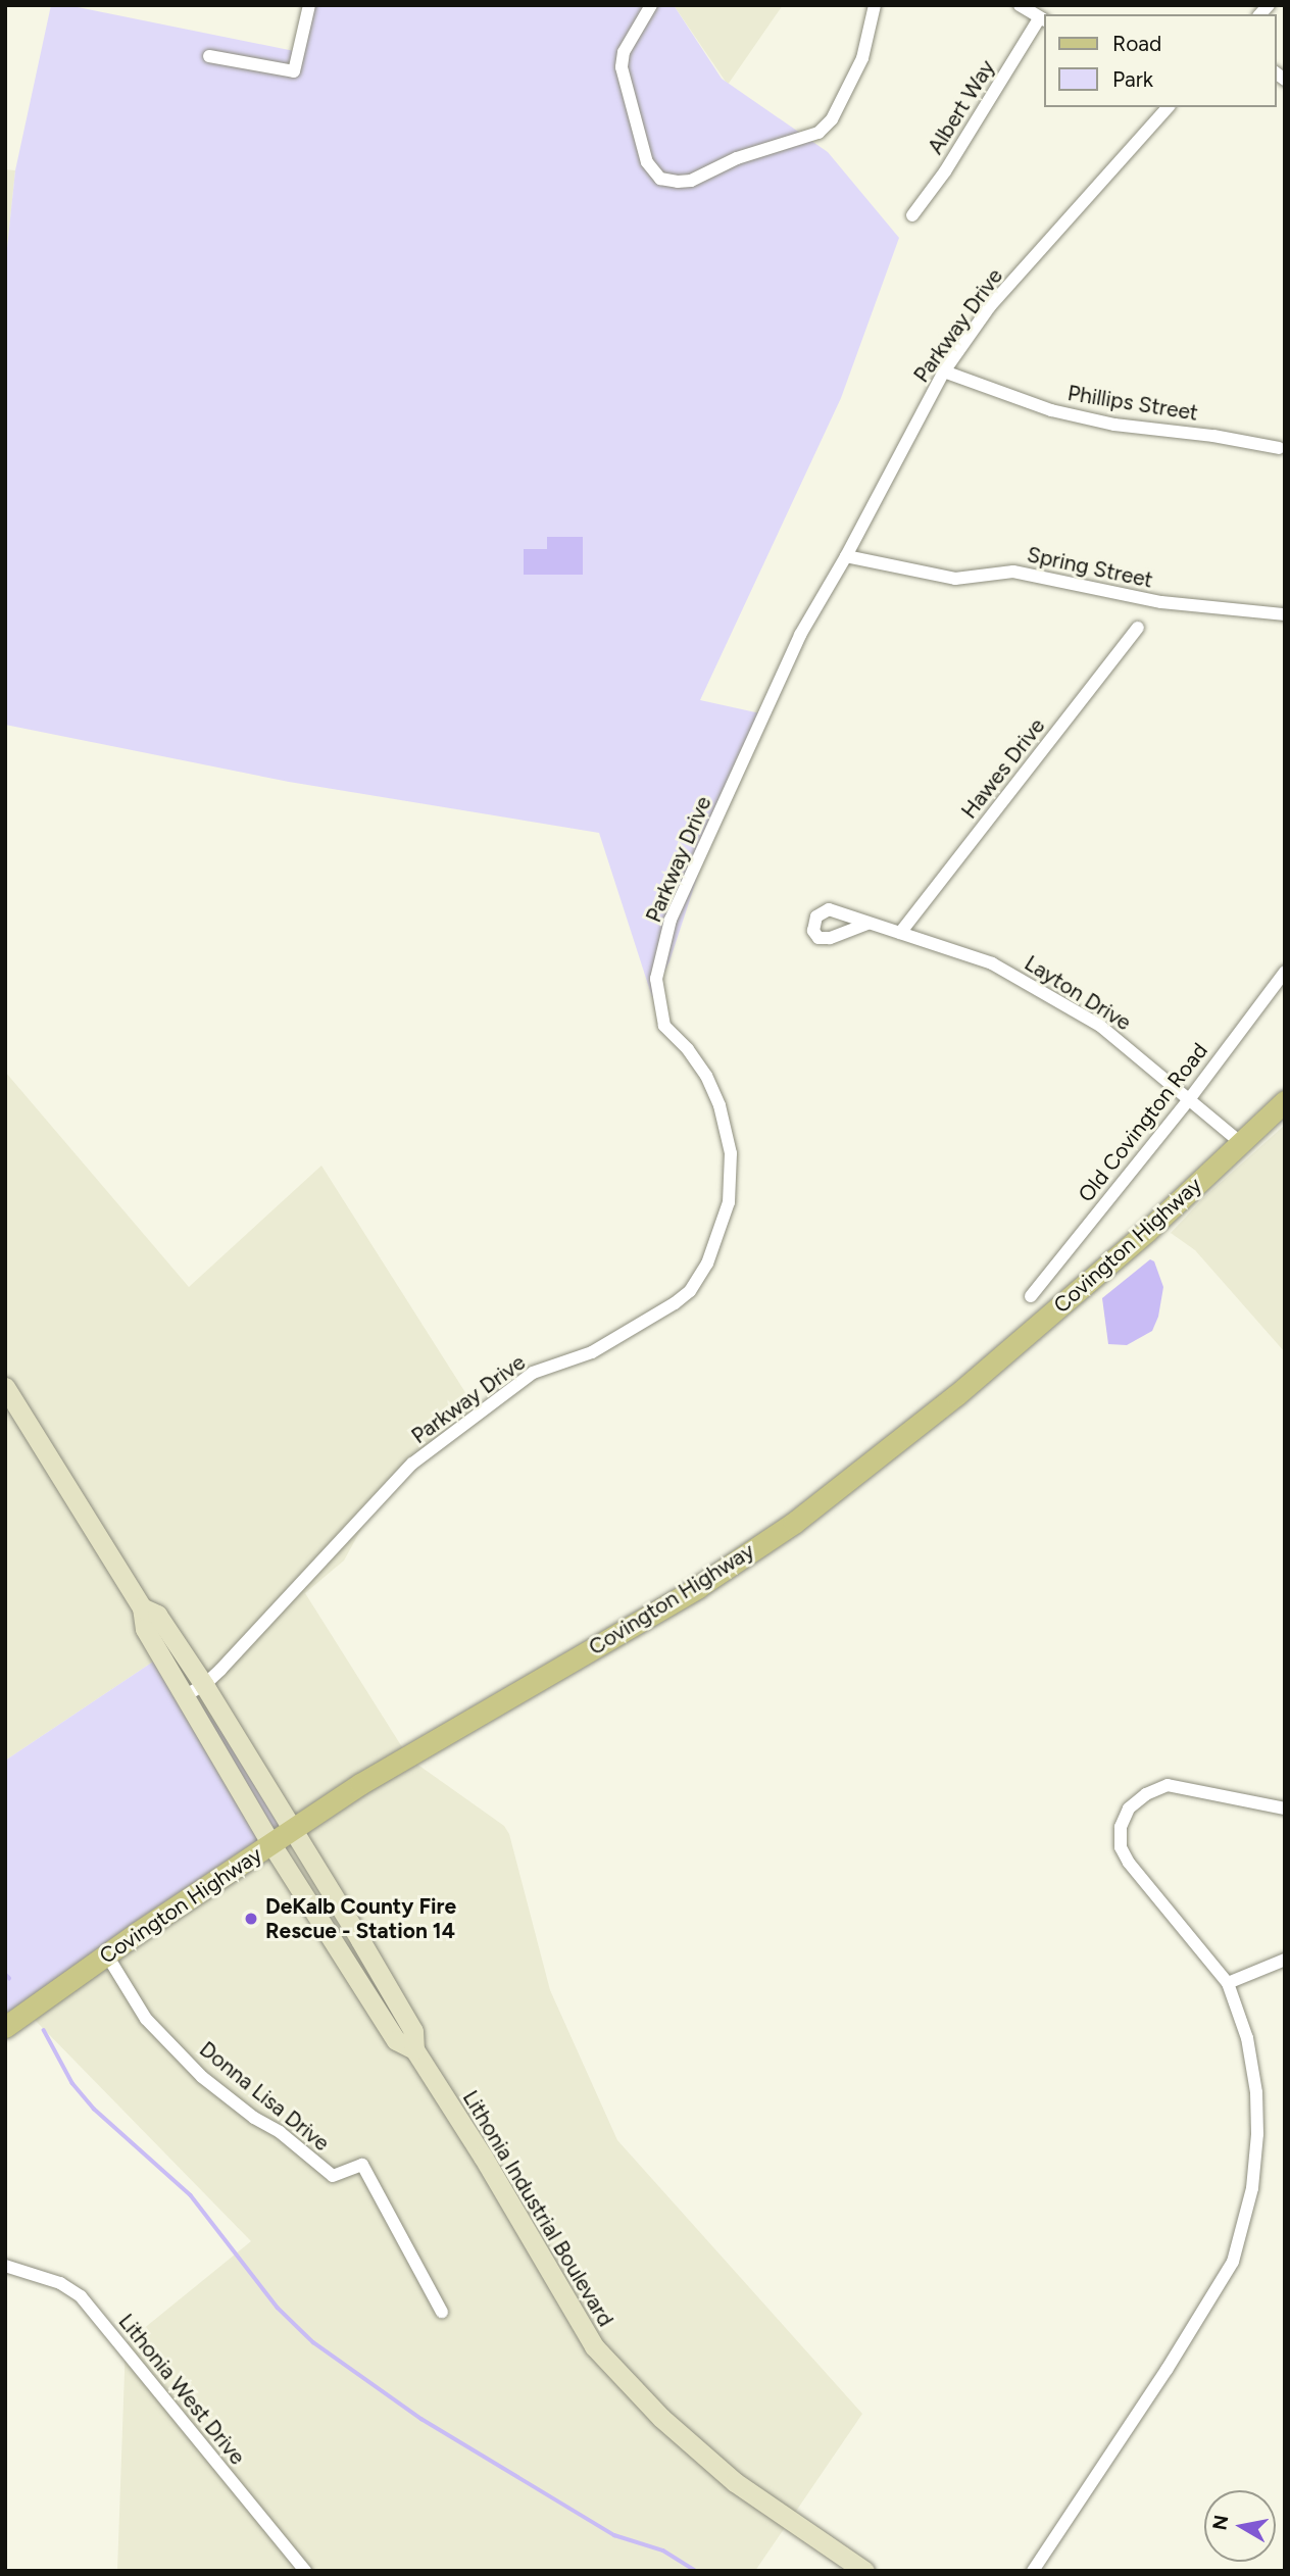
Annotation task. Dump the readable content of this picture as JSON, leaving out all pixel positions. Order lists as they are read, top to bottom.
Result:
{
  "streets": {
    "main road": ["Covington Highway", "Lithonia Industrial Boulevard"],
    "street": [
      "Albert Way",
      "Parkway Drive",
      "Phillips Street",
      "Spring Street",
      "Hawes Drive",
      "Layton Drive",
      "Old Covington Road",
      "Donna Lisa Drive",
      "Lithonia West Drive"
    ]
  },
  "crossings": [
    ["Parkway Drive", "Phillips Street"],
    ["Parkway Drive", "Spring Street"],
    ["Parkway Drive", "Lithonia Industrial Boulevard"],
    ["Hawes Drive", "Layton Drive"],
    ["Layton Drive", "Old Covington Road"],
    ["Layton Drive", "Covington Highway"],
    ["Covington Highway", "Donna Lisa Drive"],
    ["Covington Highway", "Lithonia Industrial Boulevard"]
  ],
  "places": ["DeKalb County Fire Rescue - Station 14"],
  "legend": ["Road", "Park"],
  "north": "left"
}
